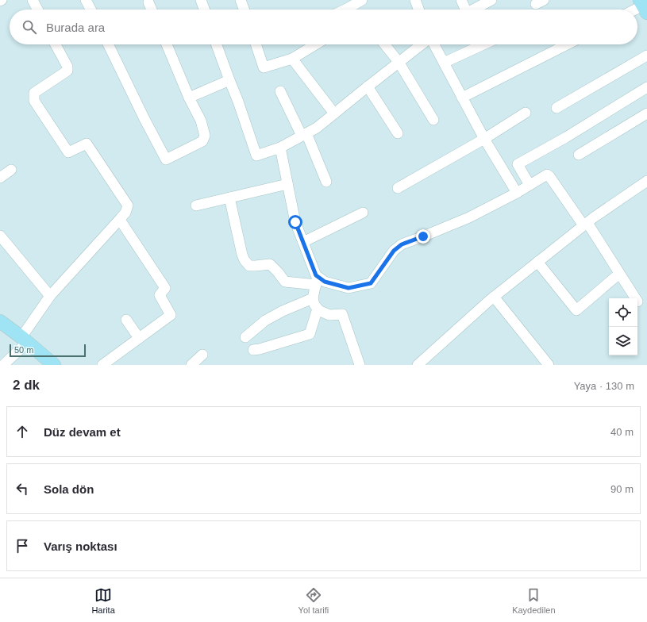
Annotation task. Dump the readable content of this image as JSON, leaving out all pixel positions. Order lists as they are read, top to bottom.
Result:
{
  "scale_bar": "50 m",
  "page": {
    "search": "Burada ara",
    "scale": "50 m",
    "heading": ["2 dk", "Yaya · 130 m"],
    "list": [
      ["Düz devam et", "40 m"],
      ["Sola dön", "90 m"],
      "Varış noktası"
    ],
    "nav": ["Harita", "Yol tarifi", "Kaydedilen"]
  }
}
